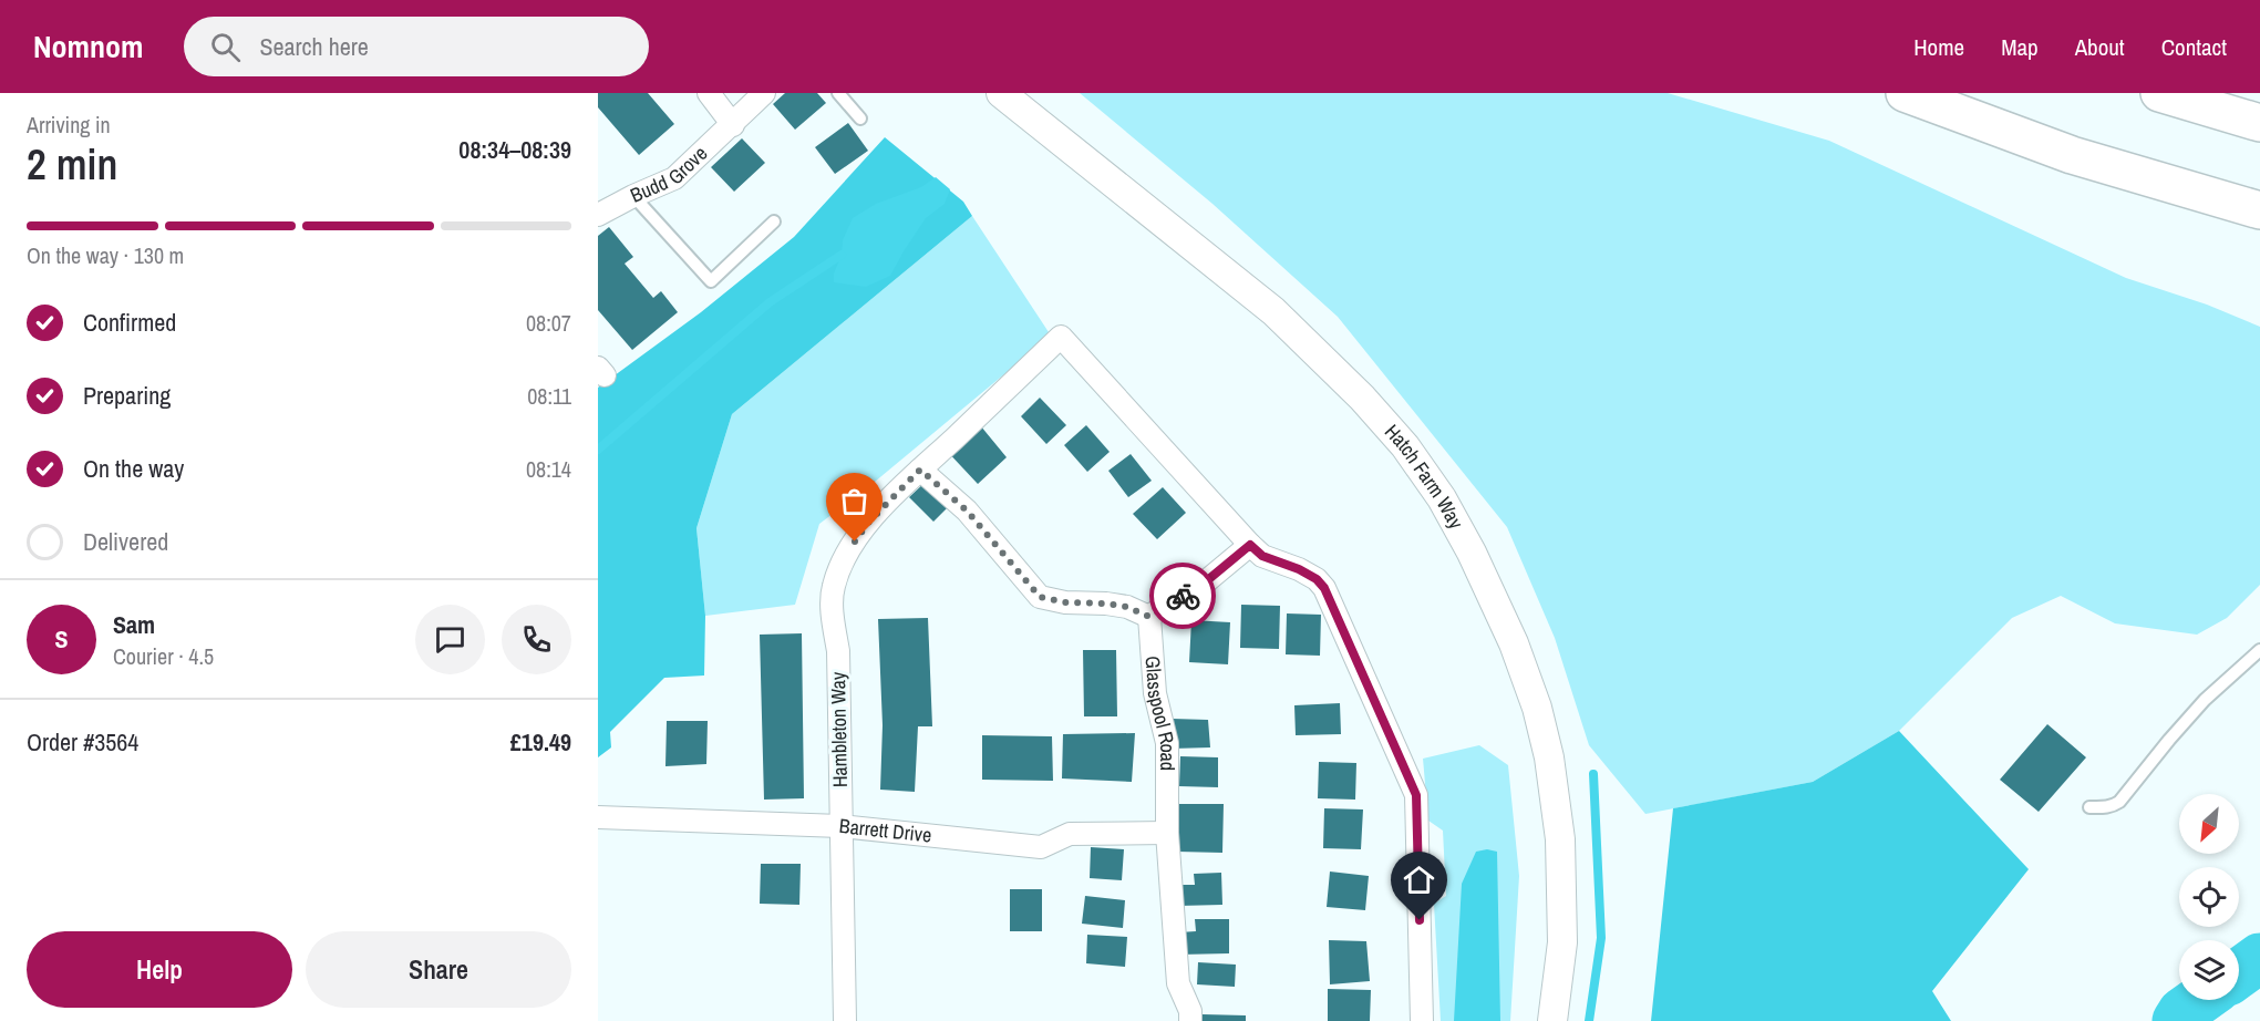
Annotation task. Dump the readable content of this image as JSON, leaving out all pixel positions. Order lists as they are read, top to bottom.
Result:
{
  "streets": {
    "street": [
      "Budd Grove",
      "Hatch Farm Way",
      "Glasspool Road",
      "Hambleton Way",
      "Barrett Drive"
    ]
  },
  "crossings": [
    ["Glasspool Road", "Barrett Drive"],
    ["Hambleton Way", "Barrett Drive"]
  ],
  "north": "bottom left",
  "page": {
    "header": "Nomnom",
    "search": "Search here",
    "nav": [
      "Home",
      "Map",
      "About",
      "Contact"
    ],
    "heading": ["2 min", "Arriving in", "08:34–08:39"],
    "panel": [
      "Sam",
      "Courier · 4.5",
      "Order #3564",
      "£19.49"
    ],
    "bar": "On the way · 130 m",
    "list": [
      ["Confirmed", "08:07"],
      ["Preparing", "08:11"],
      ["On the way", "08:14"],
      "Delivered"
    ],
    "round": "S",
    "buttons": ["Help", "Share"]
  }
}
